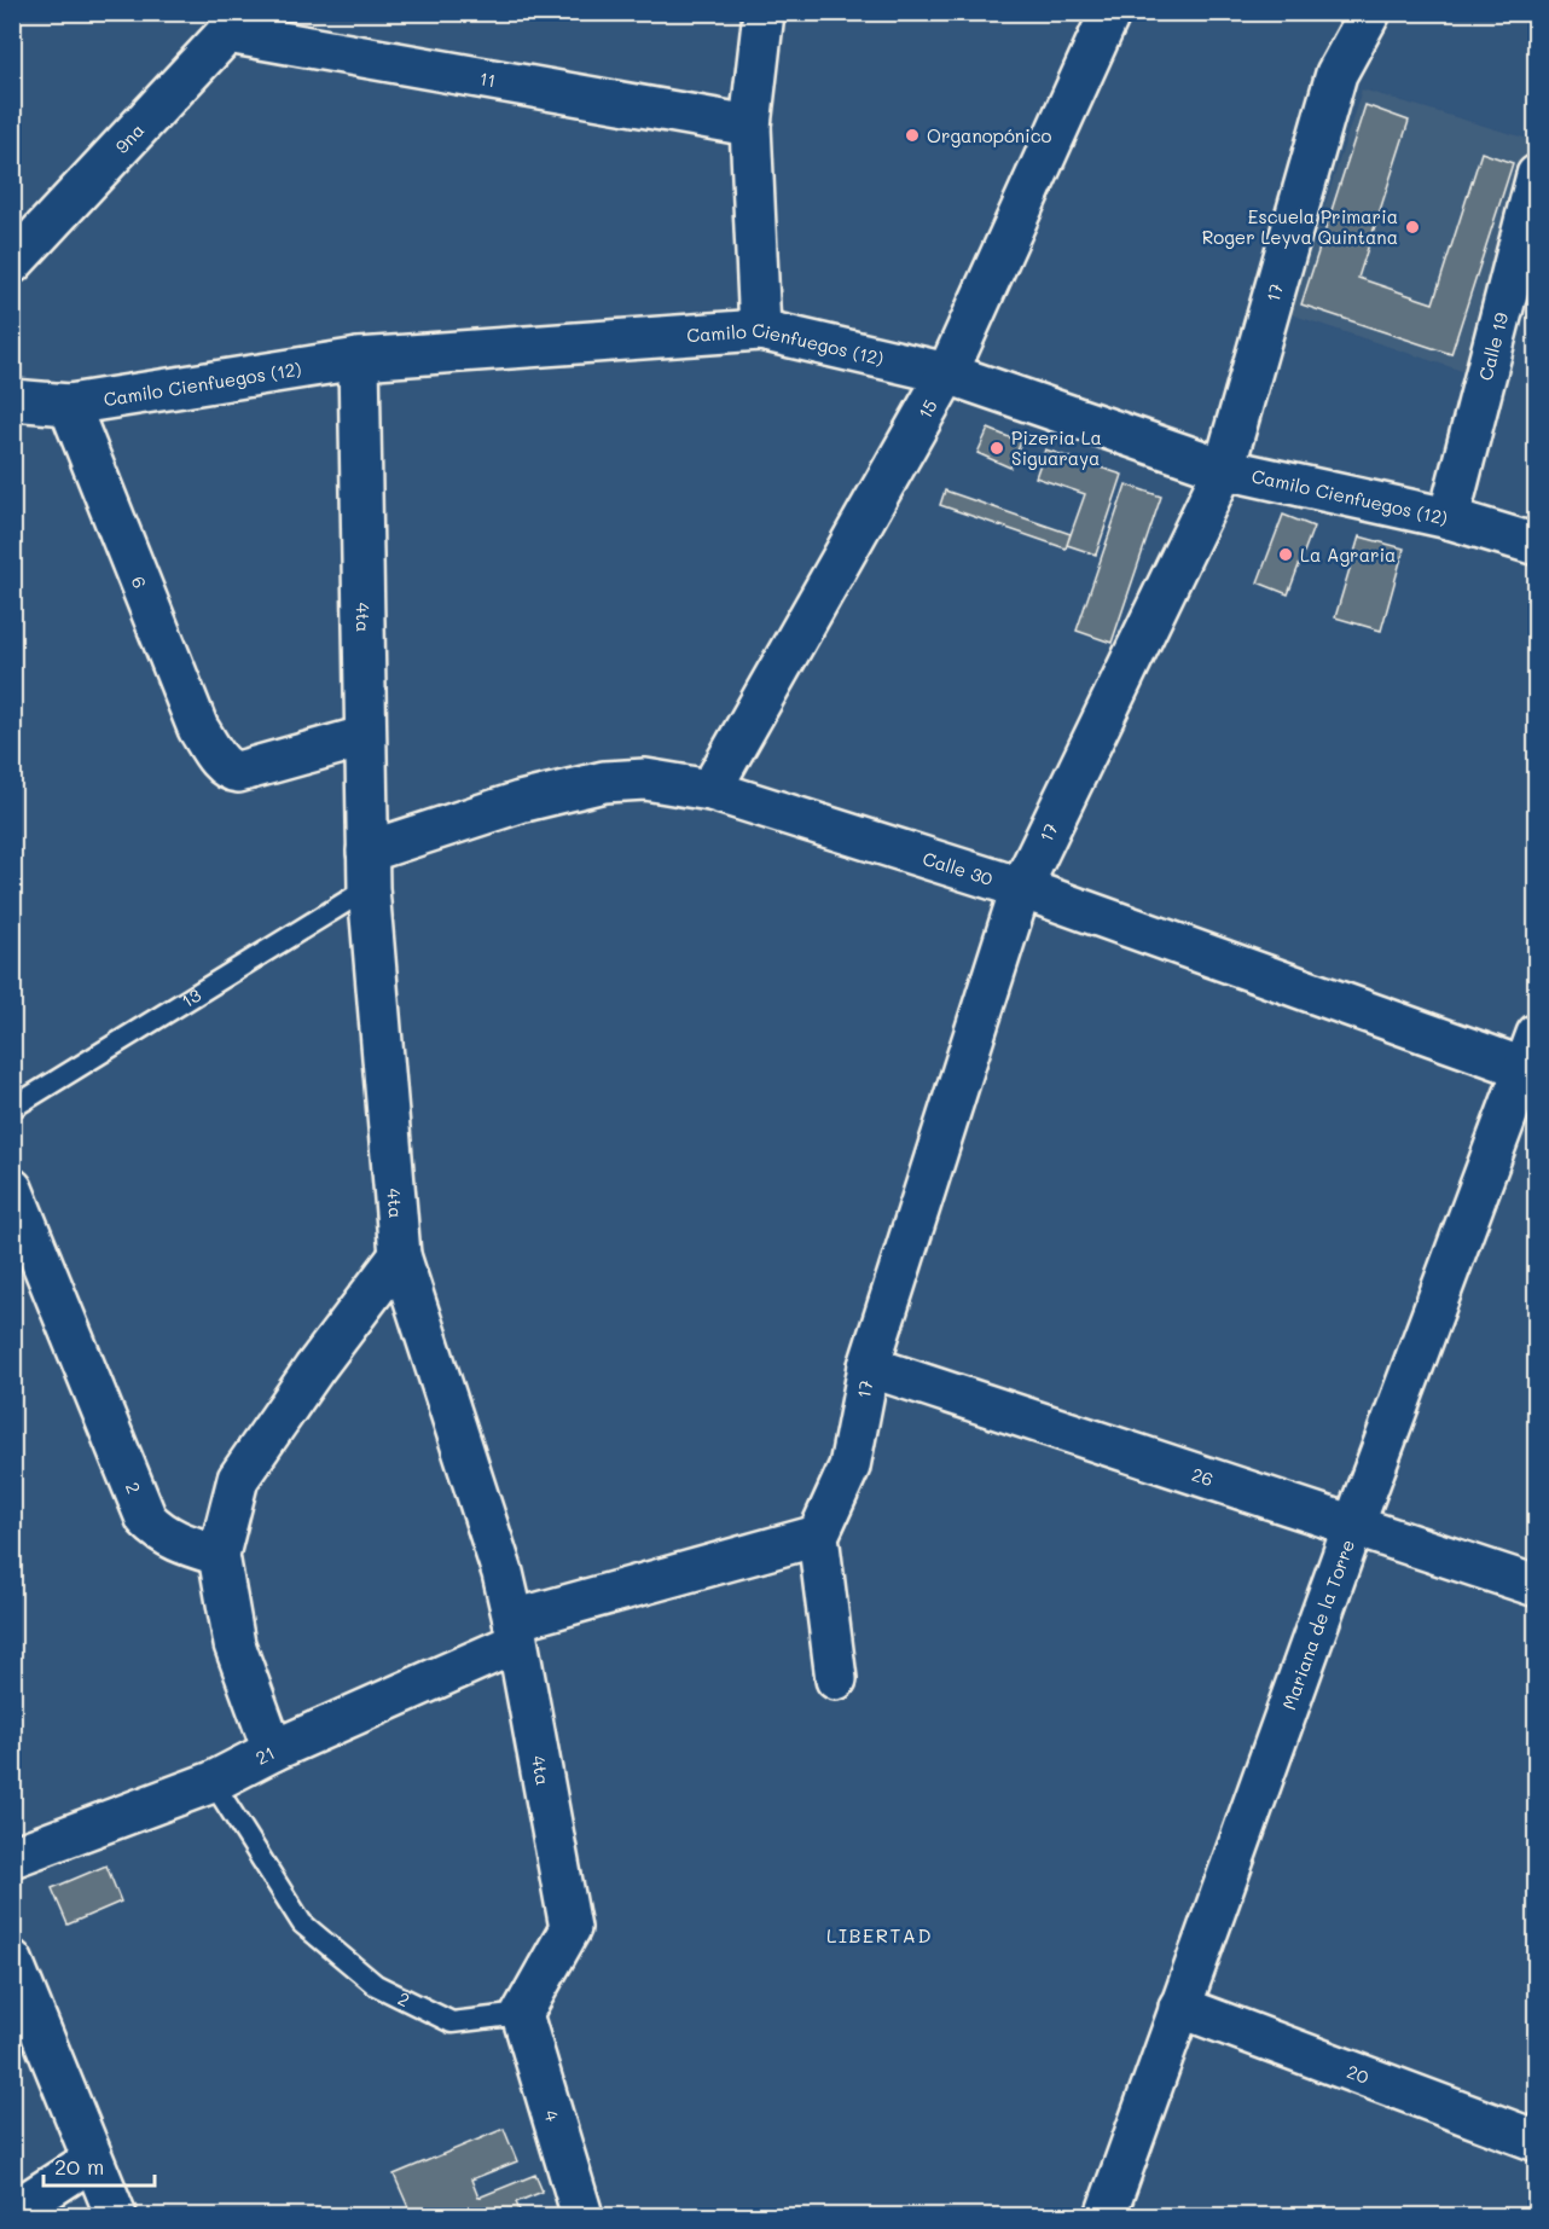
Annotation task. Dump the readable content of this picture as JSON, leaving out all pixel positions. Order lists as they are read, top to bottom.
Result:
{
  "streets": {
    "street": [
      "11",
      "9na",
      "17",
      "Calle 19",
      "Camilo Cienfuegos (12)",
      "15",
      "6",
      "4ta",
      "Calle 30",
      "26",
      "2",
      "Mariana de la Torre",
      "21",
      "20",
      "4"
    ],
    "lane": ["13"]
  },
  "crossings": [
    ["11", "9na"],
    ["17", "Camilo Cienfuegos (12)"],
    ["17", "Calle 30"],
    ["17", "26"],
    ["17", "21"],
    ["Calle 19", "Camilo Cienfuegos (12)"],
    ["Camilo Cienfuegos (12)", "15"],
    ["Camilo Cienfuegos (12)", "6"],
    ["Camilo Cienfuegos (12)", "4ta"],
    ["15", "Calle 30"],
    ["6", "4ta"],
    ["4ta", "Calle 30"],
    ["4ta", "13"],
    ["4ta", "2"],
    ["4ta", "21"],
    ["4ta", "4"],
    ["Calle 30", "13"],
    ["Calle 30", "Mariana de la Torre"],
    ["26", "Mariana de la Torre"],
    ["2", "21"],
    ["2", "4"],
    ["Mariana de la Torre", "20"]
  ],
  "districts": ["LIBERTAD"],
  "places": [
    "Organopónico",
    "Escuela Primaria Roger Leyva Quintana",
    "Pizeria La Siguaraya",
    "La Agraria"
  ],
  "scale_bar": "20 m"
}
